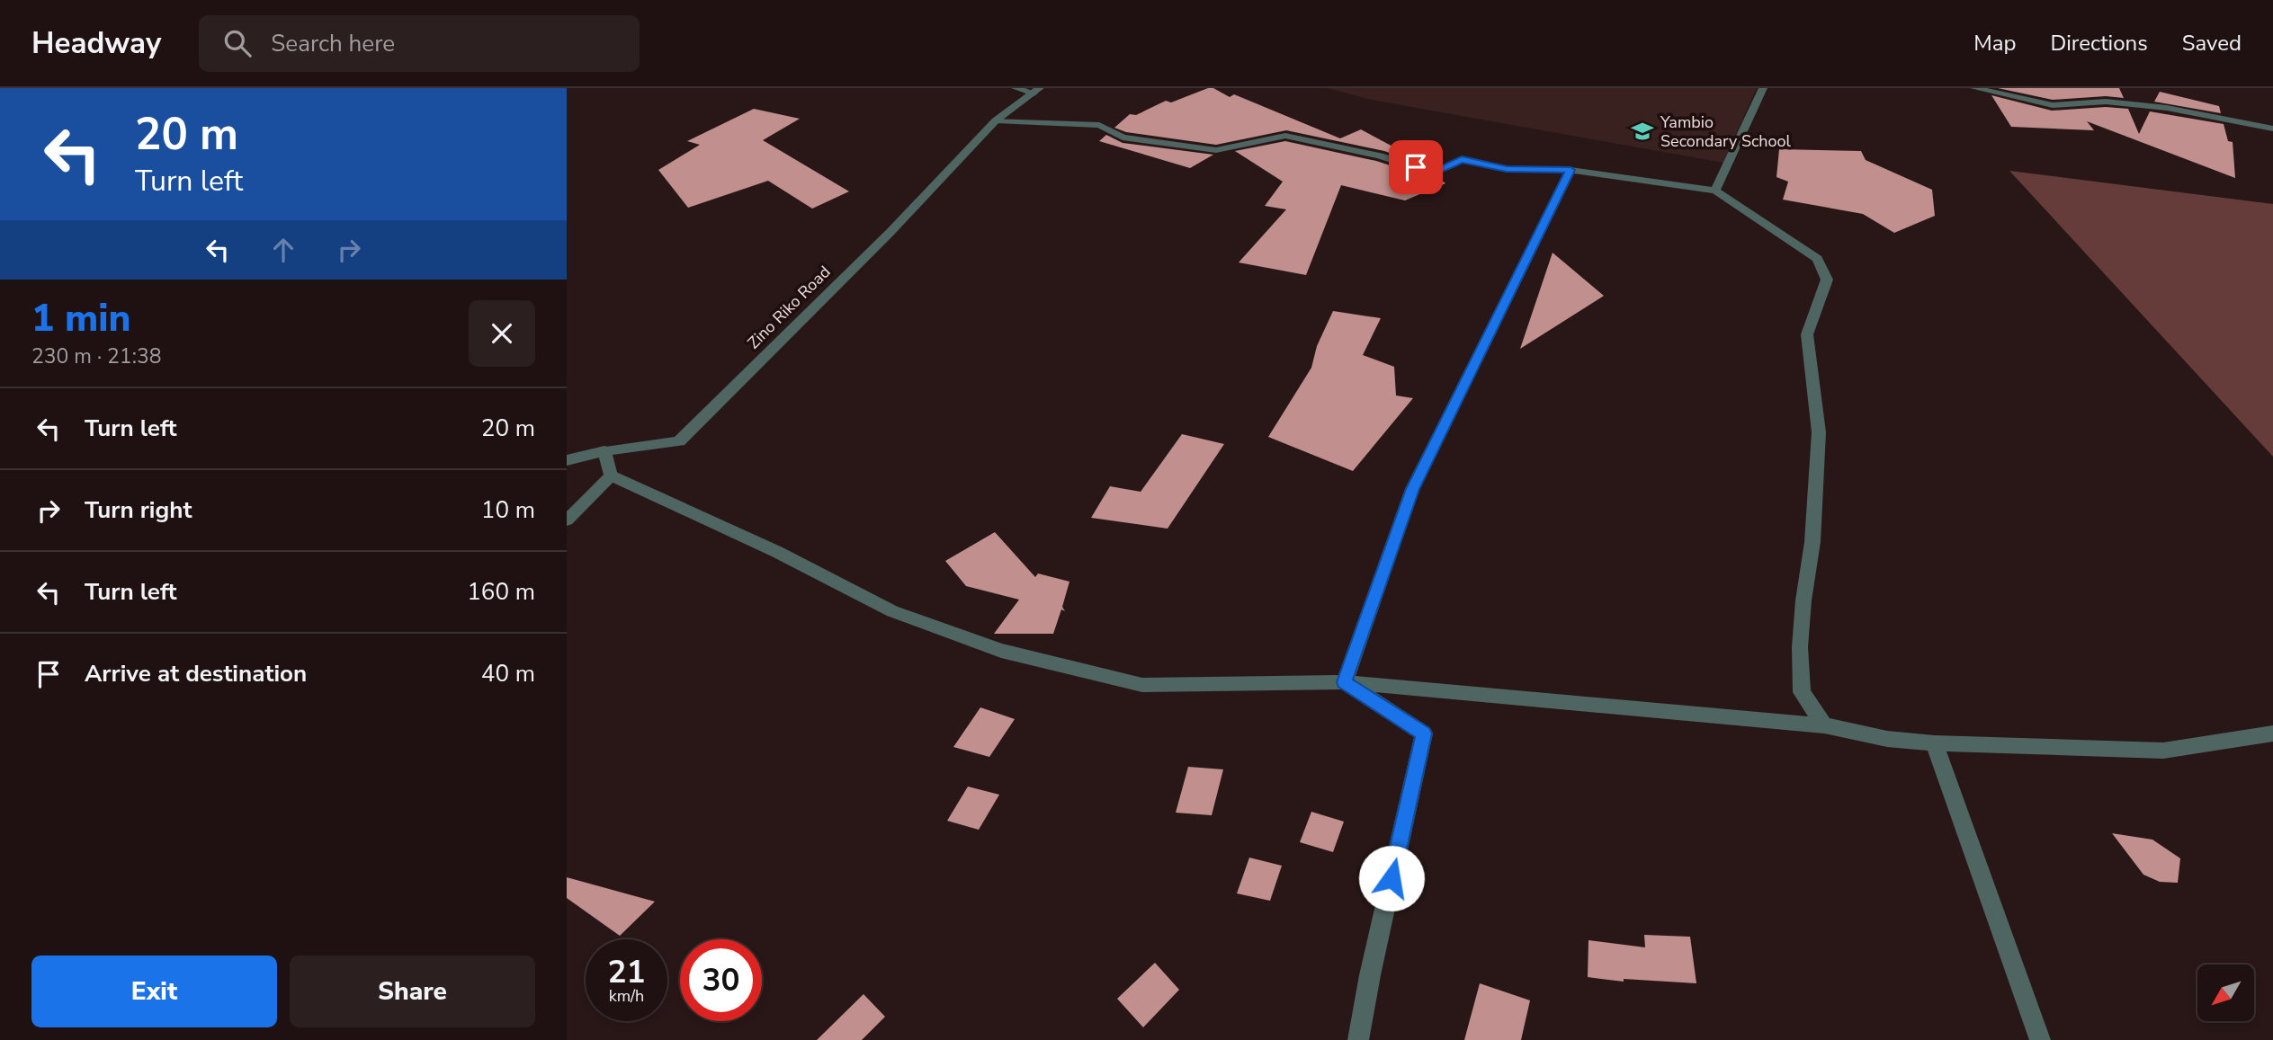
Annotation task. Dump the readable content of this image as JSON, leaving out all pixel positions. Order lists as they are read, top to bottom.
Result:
{
  "streets": {
    "street": ["Zino Riko Road"]
  },
  "places": {
    "school or university": ["Yambio Secondary School"]
  },
  "north": "bottom left",
  "page": {
    "header": "Headway",
    "search": "Search here",
    "nav": ["Map", "Directions", "Saved"],
    "turn": ["20 m", "Turn left"],
    "heading": ["1 min", "230 m · 21:38"],
    "list": [
      {
        "name": "Turn left",
        "value": "20 m"
      },
      {
        "name": "Turn right",
        "value": "10 m"
      },
      {
        "name": "Turn left",
        "value": "160 m"
      },
      {
        "name": "Arrive at destination",
        "value": "40 m"
      }
    ],
    "speed": "21 km/h",
    "limit": "30",
    "buttons": ["Exit", "Share"]
  }
}
